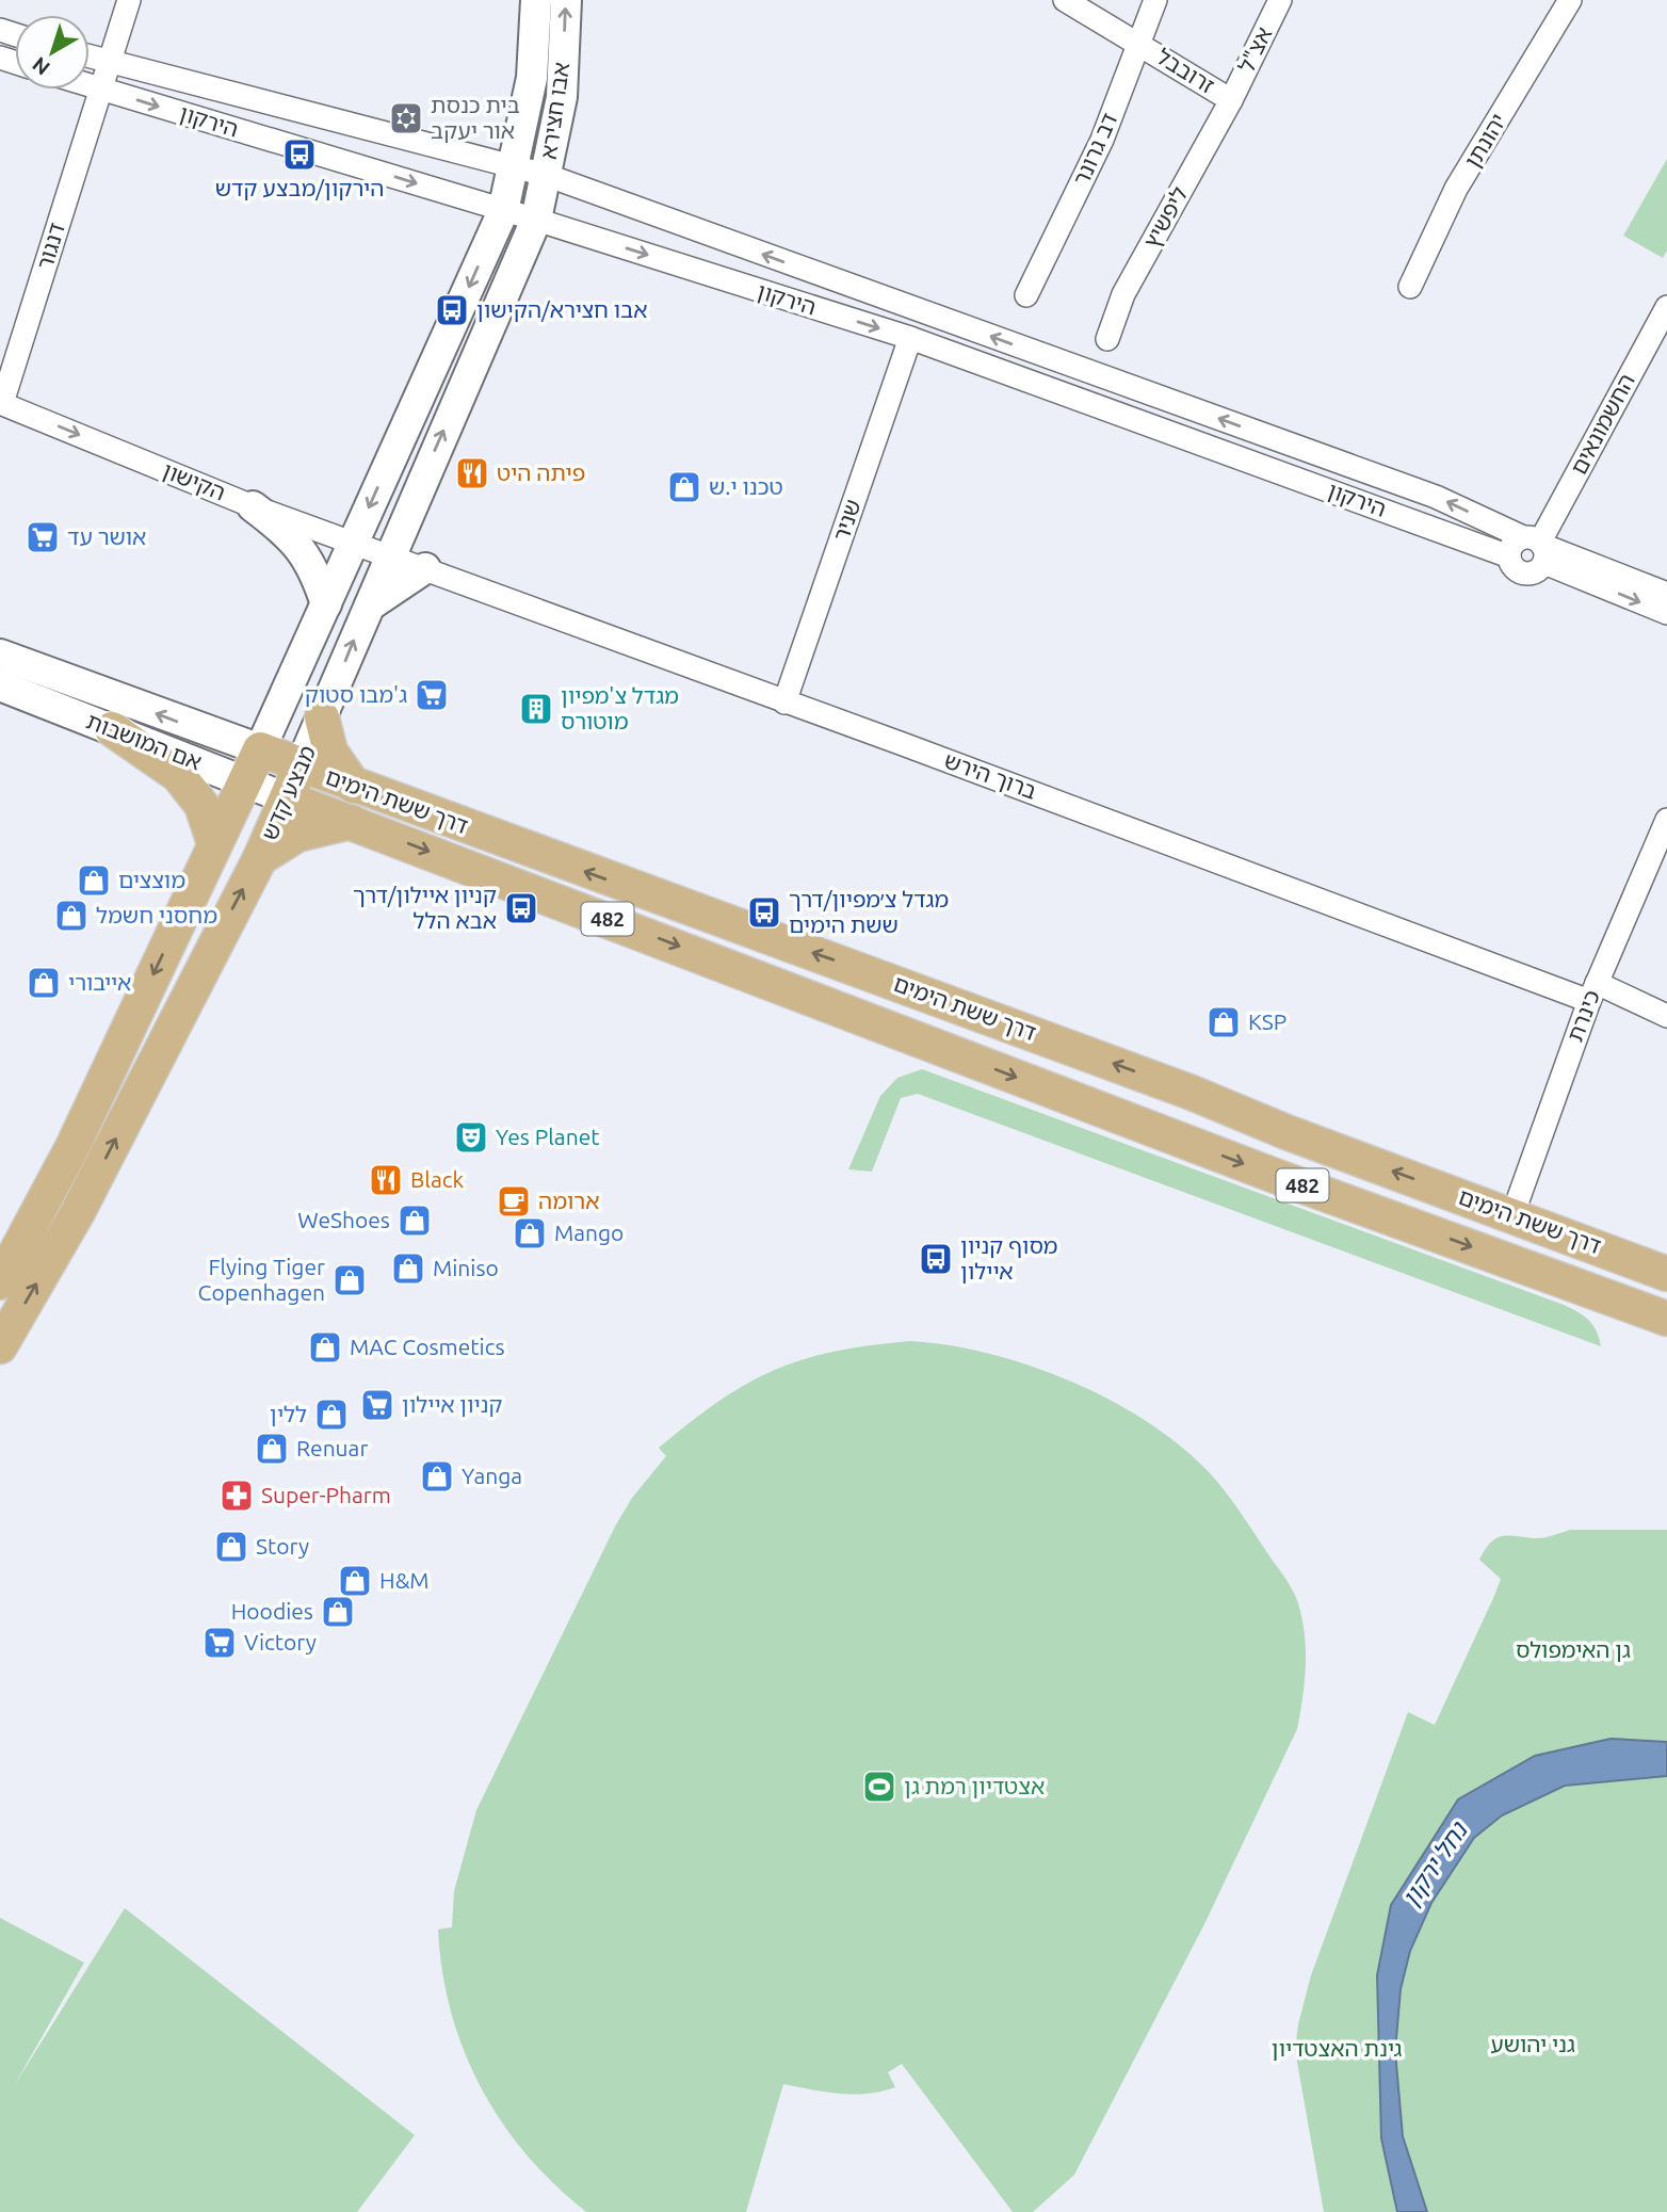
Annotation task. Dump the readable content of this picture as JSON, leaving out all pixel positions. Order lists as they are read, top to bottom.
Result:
{
  "streets": {
    "main road": ["מבצע קדש", "דרך ששת הימים", "482"],
    "street": [
      "אצ\"ל",
      "זרובבל",
      "אבו חצירא",
      "הירקון",
      "יהונתן",
      "דב גרונר",
      "ליפשיץ",
      "דנגור",
      "החשמונאים",
      "הקישון",
      "שניר",
      "אם המושבות",
      "ברוך הירש",
      "כינרת"
    ]
  },
  "crossings": [
    ["אצ\"ל", "זרובבל"],
    ["אצ\"ל", "ליפשיץ"],
    ["זרובבל", "דב גרונר"],
    ["זרובבל", "ליפשיץ"],
    ["אבו חצירא", "הירקון"],
    ["אבו חצירא", "מבצע קדש"],
    ["הירקון", "דנגור"],
    ["הירקון", "החשמונאים"],
    ["הירקון", "שניר"],
    ["הירקון", "מבצע קדש"],
    ["דנגור", "הקישון"],
    ["הקישון", "ברוך הירש"],
    ["הקישון", "מבצע קדש"],
    ["שניר", "ברוך הירש"],
    ["אם המושבות", "מבצע קדש"],
    ["אם המושבות", "דרך ששת הימים"],
    ["ברוך הירש", "מבצע קדש"],
    ["ברוך הירש", "כינרת"],
    ["מבצע קדש", "דרך ששת הימים"],
    ["דרך ששת הימים", "כינרת"]
  ],
  "one_way": ["אבו חצירא", "הקישון"],
  "water": ["נחל ירקון"],
  "parks": ["גן האימפולס", "גני יהושע", "גינת האצטדיון"],
  "places": {
    "synagogue": ["בית כנסת אור יעקב"],
    "bus stop": [
      "הירקון/מבצע קדש",
      "אבו חצירא/הקישון",
      "קניון איילון/דרך אבא הלל",
      "מגדל צ׳מפיון/דרך ששת הימים",
      "מסוף קניון איילון"
    ],
    "restaurant": ["פיתה היט", "Black"],
    "shop": [
      "טכנו י.ש",
      "מוצצים",
      "מחסני חשמל",
      "אייבורי",
      "KSP",
      "WeShoes",
      "Mango",
      "Miniso",
      "Flying Tiger Copenhagen",
      "MAC Cosmetics",
      "ללין",
      "Renuar",
      "Yanga",
      "Story",
      "H&M",
      "Hoodies"
    ],
    "supermarket": [
      "אושר עד",
      "ג'מבו סטוק",
      "קניון איילון",
      "Victory"
    ],
    "building": ["מגדל צ'מפיון מוטורס"],
    "theatre": ["Yes Planet"],
    "cafe": ["ארומה"],
    "pharmacy": ["Super-Pharm"],
    "sports": ["אצטדיון רמת גן"]
  },
  "north": "bottom left"
}
